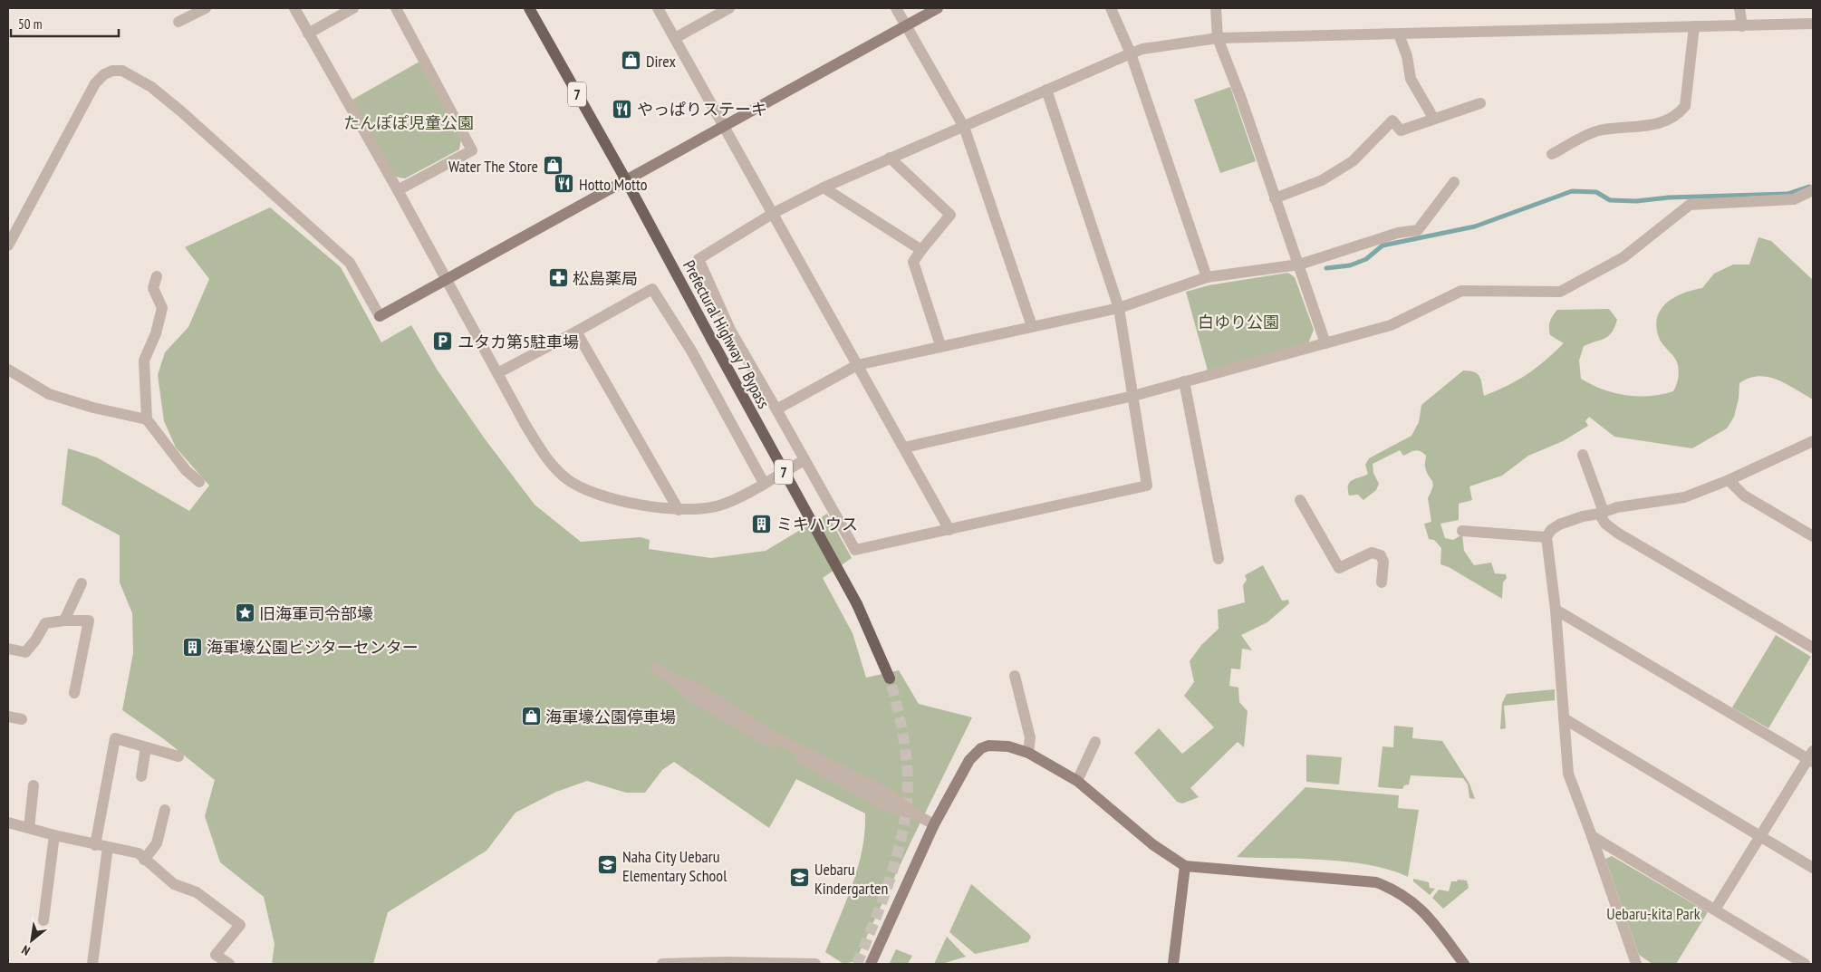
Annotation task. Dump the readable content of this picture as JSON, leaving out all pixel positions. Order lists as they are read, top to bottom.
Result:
{
  "streets": {
    "main road": ["7", "Prefectural Highway 7 Bypass"]
  },
  "parks": ["たんぽぽ児童公園", "白ゆり公園", "Uebaru-kita Park"],
  "places": {
    "shop": ["Direx", "Water The Store", "海軍壕公園停車場"],
    "restaurant": ["やっぱりステーキ", "Hotto Motto"],
    "pharmacy": ["松島薬局"],
    "parking": ["ユタカ第5駐車場"],
    "building": ["ミキハウス", "海軍壕公園ビジターセンター"],
    "place": ["旧海軍司令部壕"],
    "school or university": ["Naha City Uebaru Elementary School", "Uebaru Kindergarten"]
  },
  "scale_bar": "50 m",
  "north": "bottom left"
}
